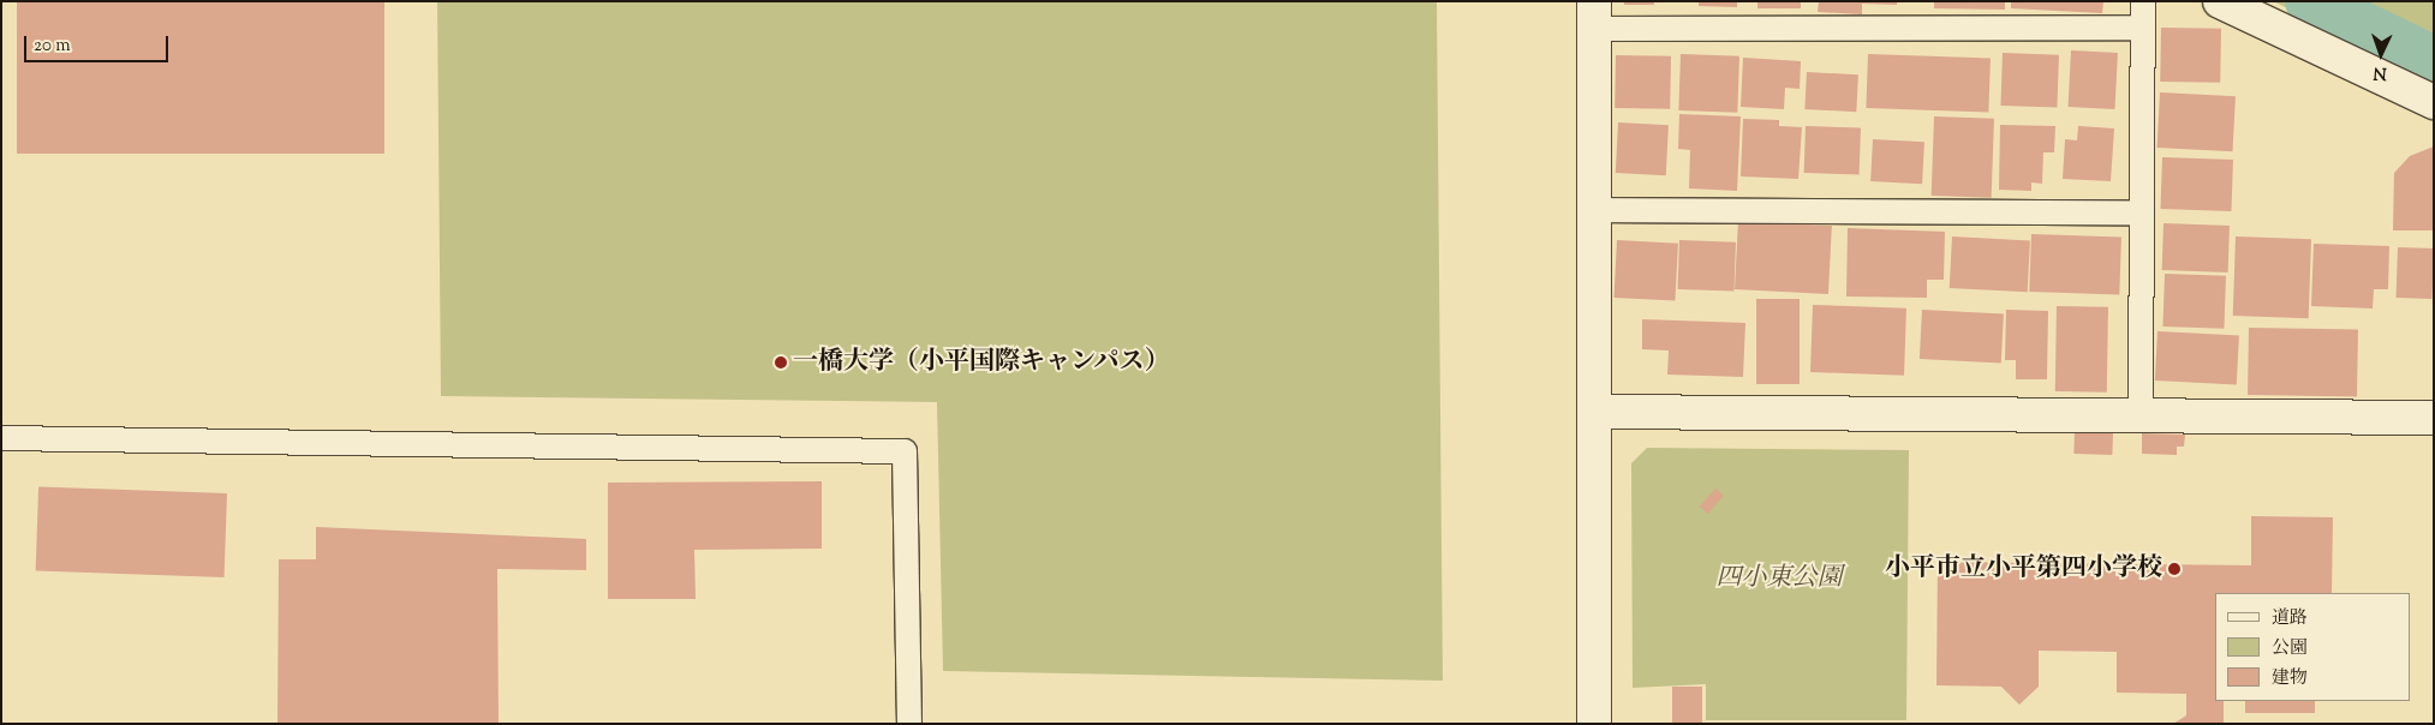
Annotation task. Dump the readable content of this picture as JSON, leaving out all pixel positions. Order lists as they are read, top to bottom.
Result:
{
  "parks": ["四小東公園"],
  "places": ["一橋大学（小平国際キャンパス）", "小平市立小平第四小学校"],
  "legend": ["道路", "公園", "建物"],
  "scale_bar": "20 m",
  "north": "bottom"
}
